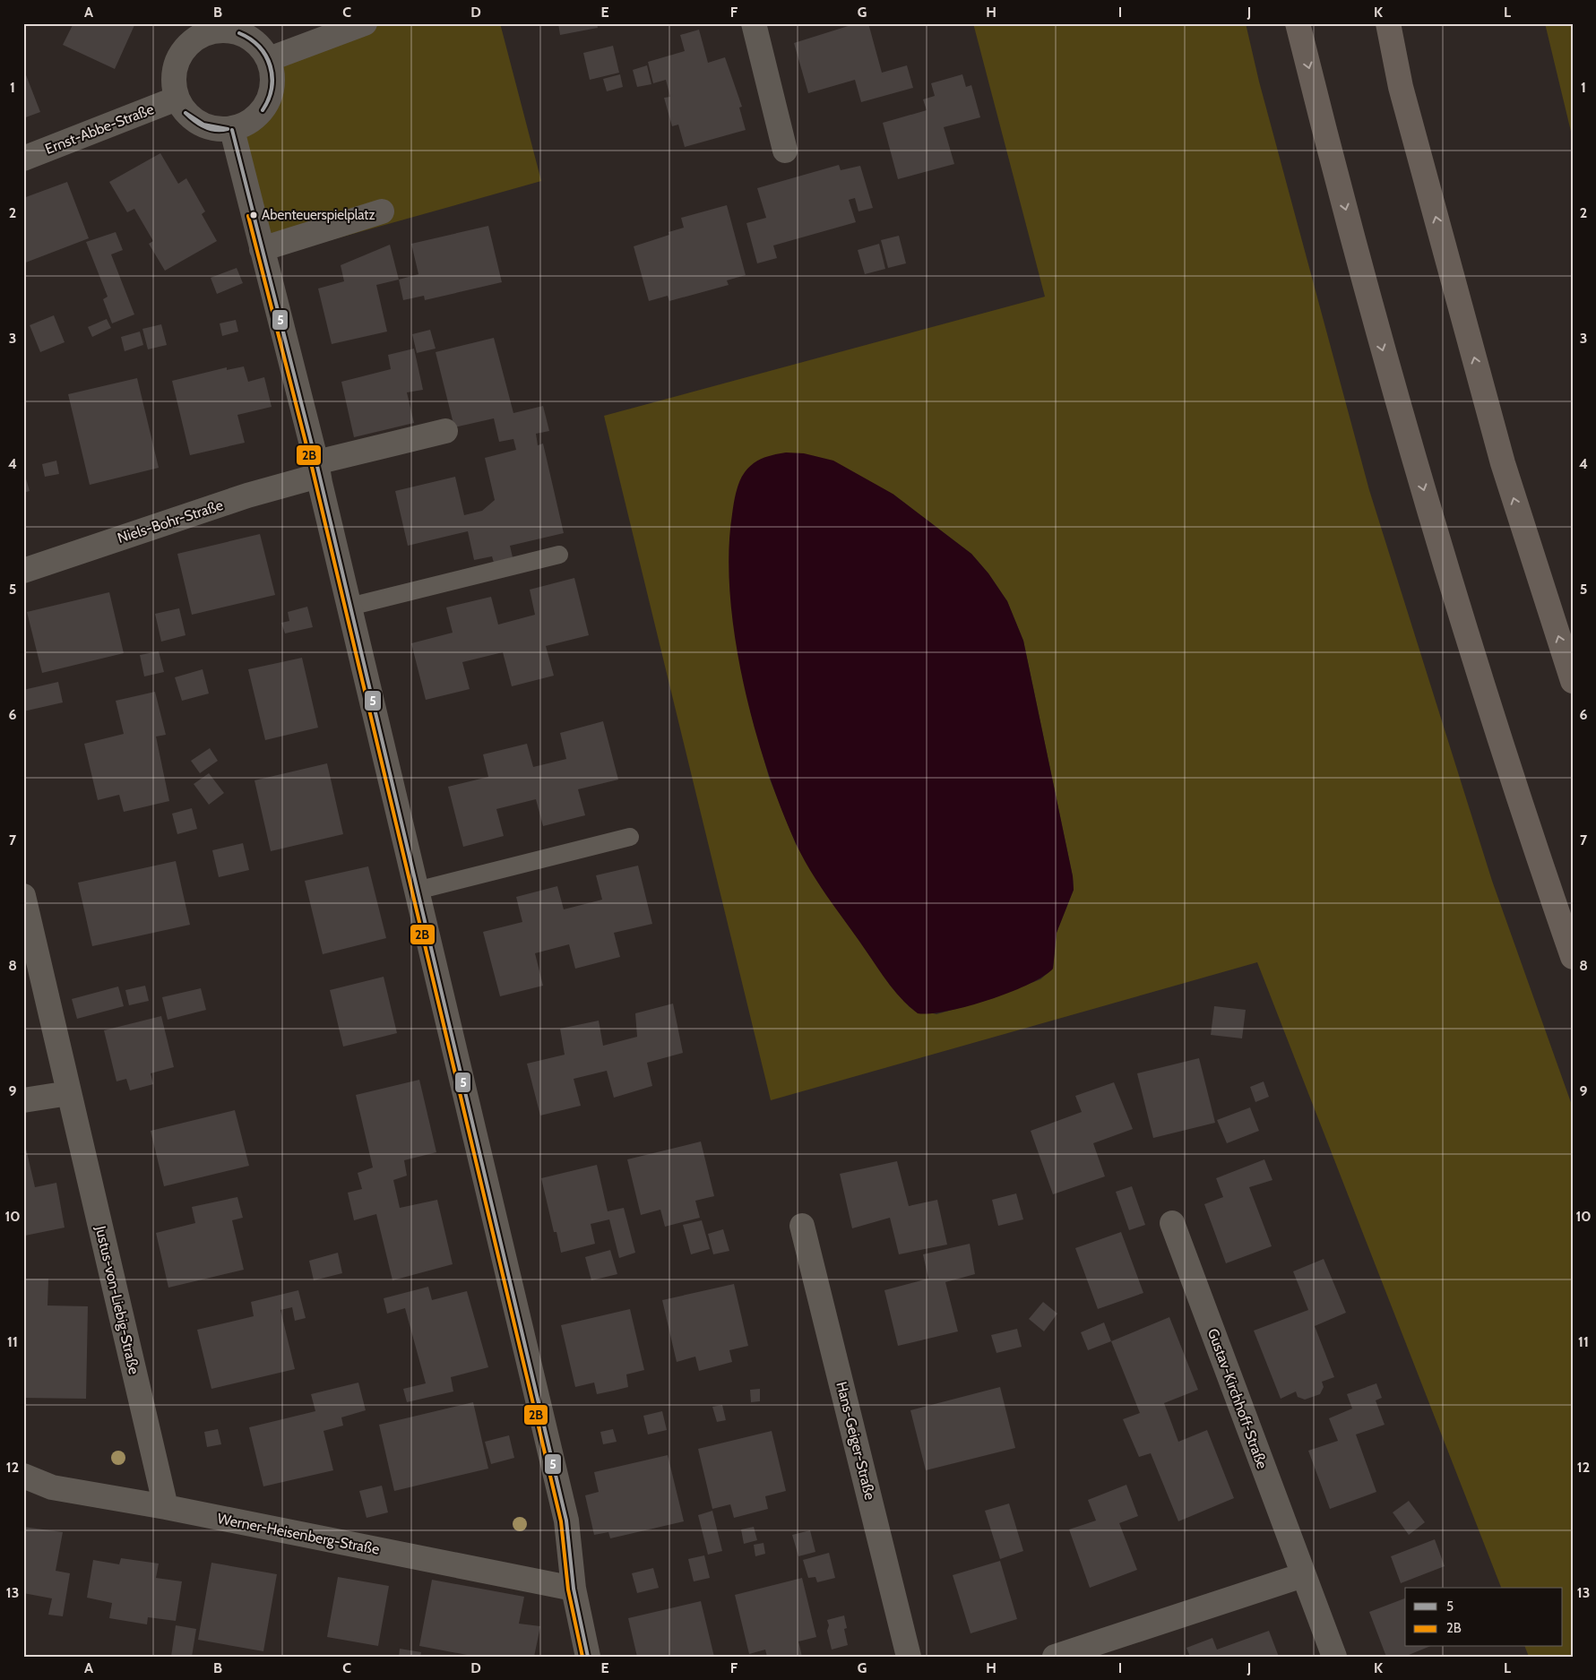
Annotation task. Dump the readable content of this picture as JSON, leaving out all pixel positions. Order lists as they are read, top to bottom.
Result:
{
  "streets": {
    "street": [
      "Ernst-Abbe-Straße",
      "Niels-Bohr-Straße",
      "Justus-von-Liebig-Straße",
      "Gustav-Kirchhoff-Straße",
      "Hans-Geiger-Straße",
      "Werner-Heisenberg-Straße"
    ]
  },
  "crossings": [
    ["Justus-von-Liebig-Straße", "Werner-Heisenberg-Straße"]
  ],
  "places": ["Abenteuerspielplatz"],
  "lines": ["transit line 5", "transit line 2B"],
  "legend": ["5", "2B"],
  "grid": {
    "columns": [
      "A",
      "B",
      "C",
      "D",
      "E",
      "F",
      "G",
      "H",
      "I",
      "J",
      "K",
      "L"
    ],
    "rows": [
      "1",
      "2",
      "3",
      "4",
      "5",
      "6",
      "7",
      "8",
      "9",
      "10",
      "11",
      "12",
      "13"
    ]
  }
}
